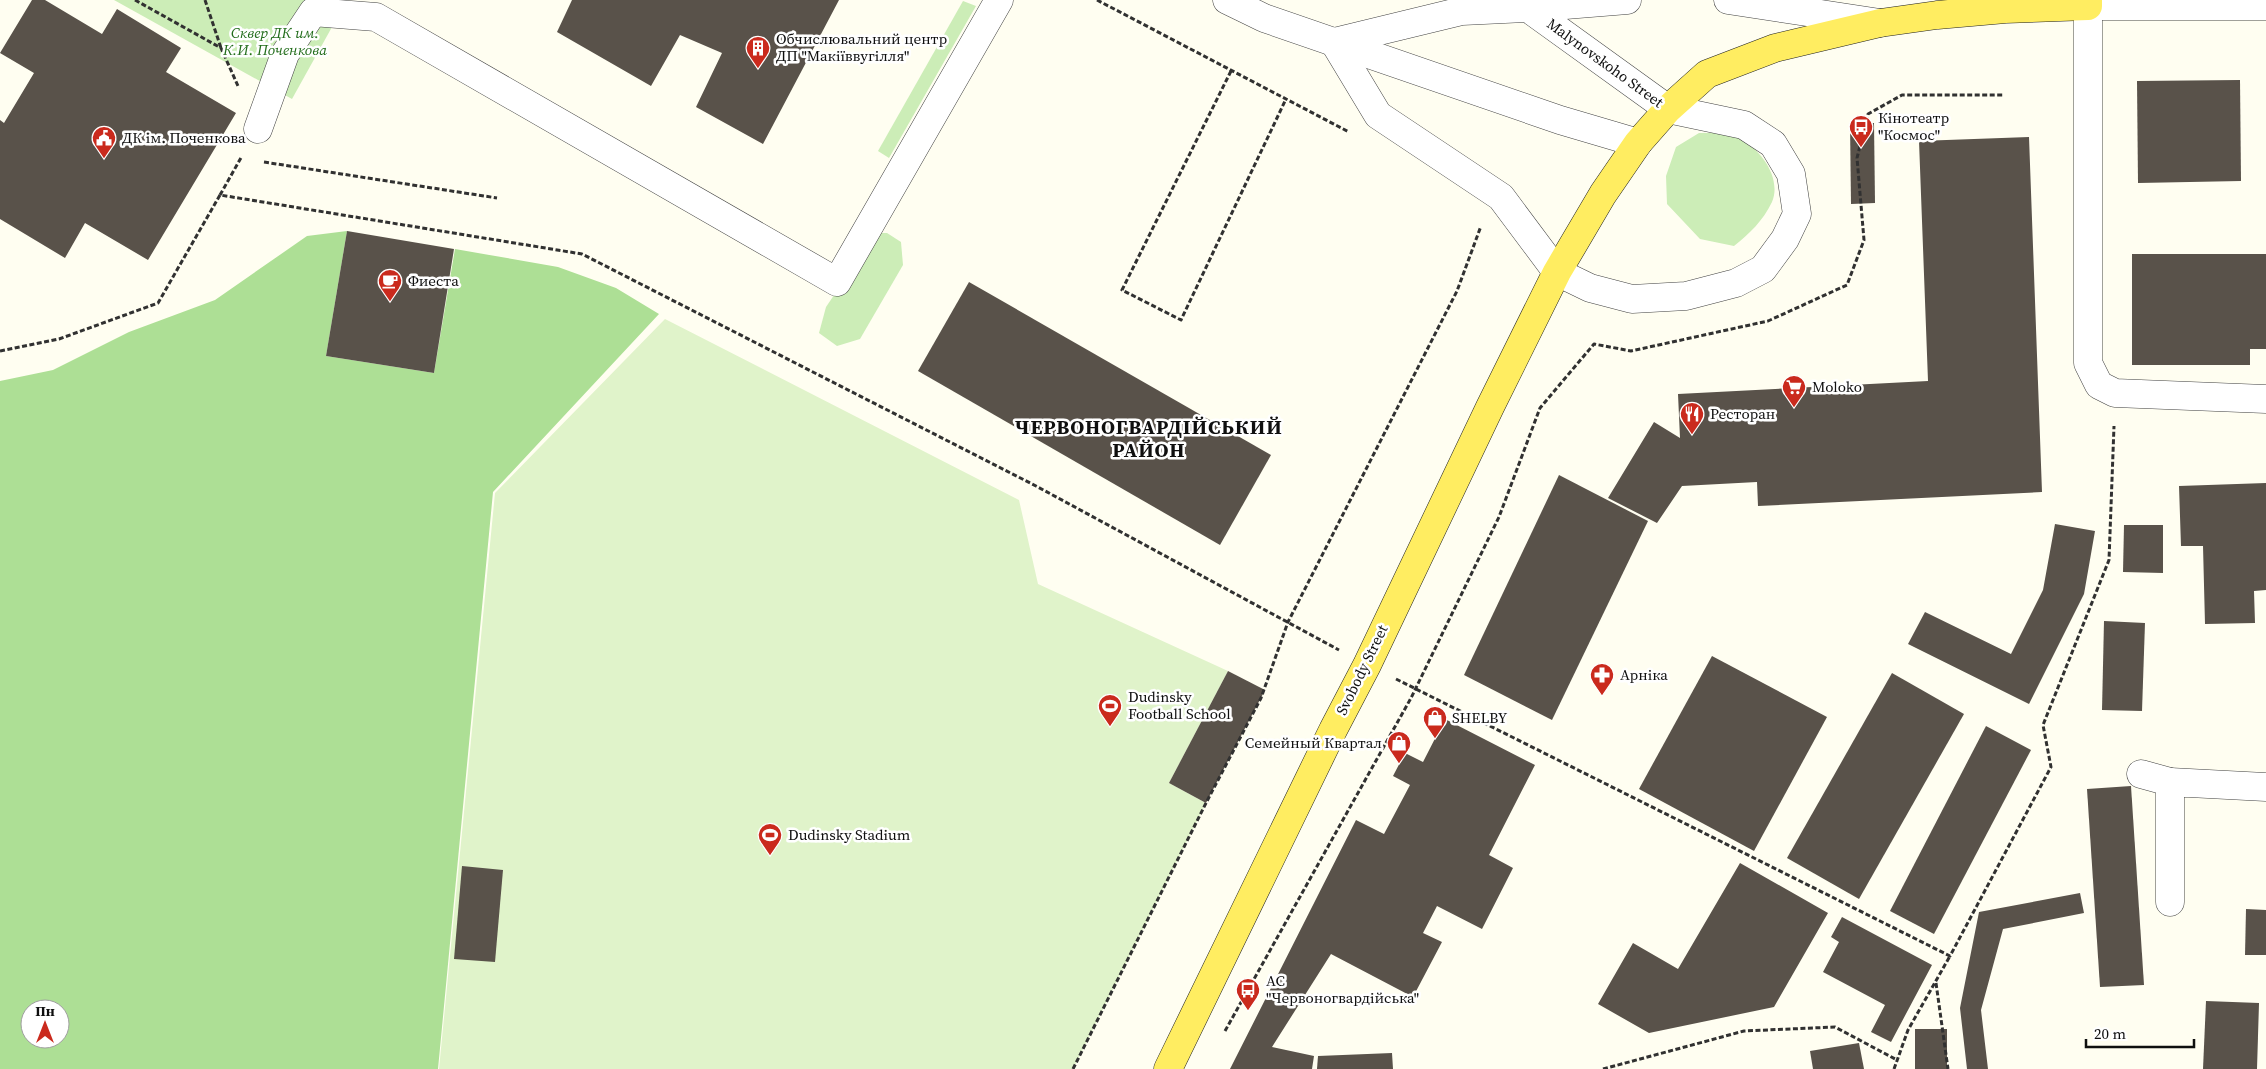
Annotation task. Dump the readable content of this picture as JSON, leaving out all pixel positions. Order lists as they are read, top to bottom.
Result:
{
  "streets": {
    "main road": ["Svobody Street"],
    "street": ["Malynovskoho Street"]
  },
  "crossings": [
    ["Malynovskoho Street", "Svobody Street"]
  ],
  "districts": ["ЧЕРВОНОГВАРДІЙСЬКИЙ РАЙОН"],
  "parks": ["Сквер ДК им. К.И. Поченкова"],
  "places": {
    "building": ["Обчислювальний центр ДП \"Макіїввугілля\""],
    "bus stop": ["Кінотеатр \"Космос\"", "АС \"Червоногвардійська\""],
    "public building": ["ДК ім. Поченкова"],
    "cafe": ["Фиеста"],
    "supermarket": ["Moloko"],
    "restaurant": ["Ресторан"],
    "pharmacy": ["Арніка"],
    "sports": ["Dudinsky Football School", "Dudinsky Stadium"],
    "shop": ["SHELBY", "Семейный Квартал"]
  },
  "scale_bar": "20 m",
  "north": "top"
}
